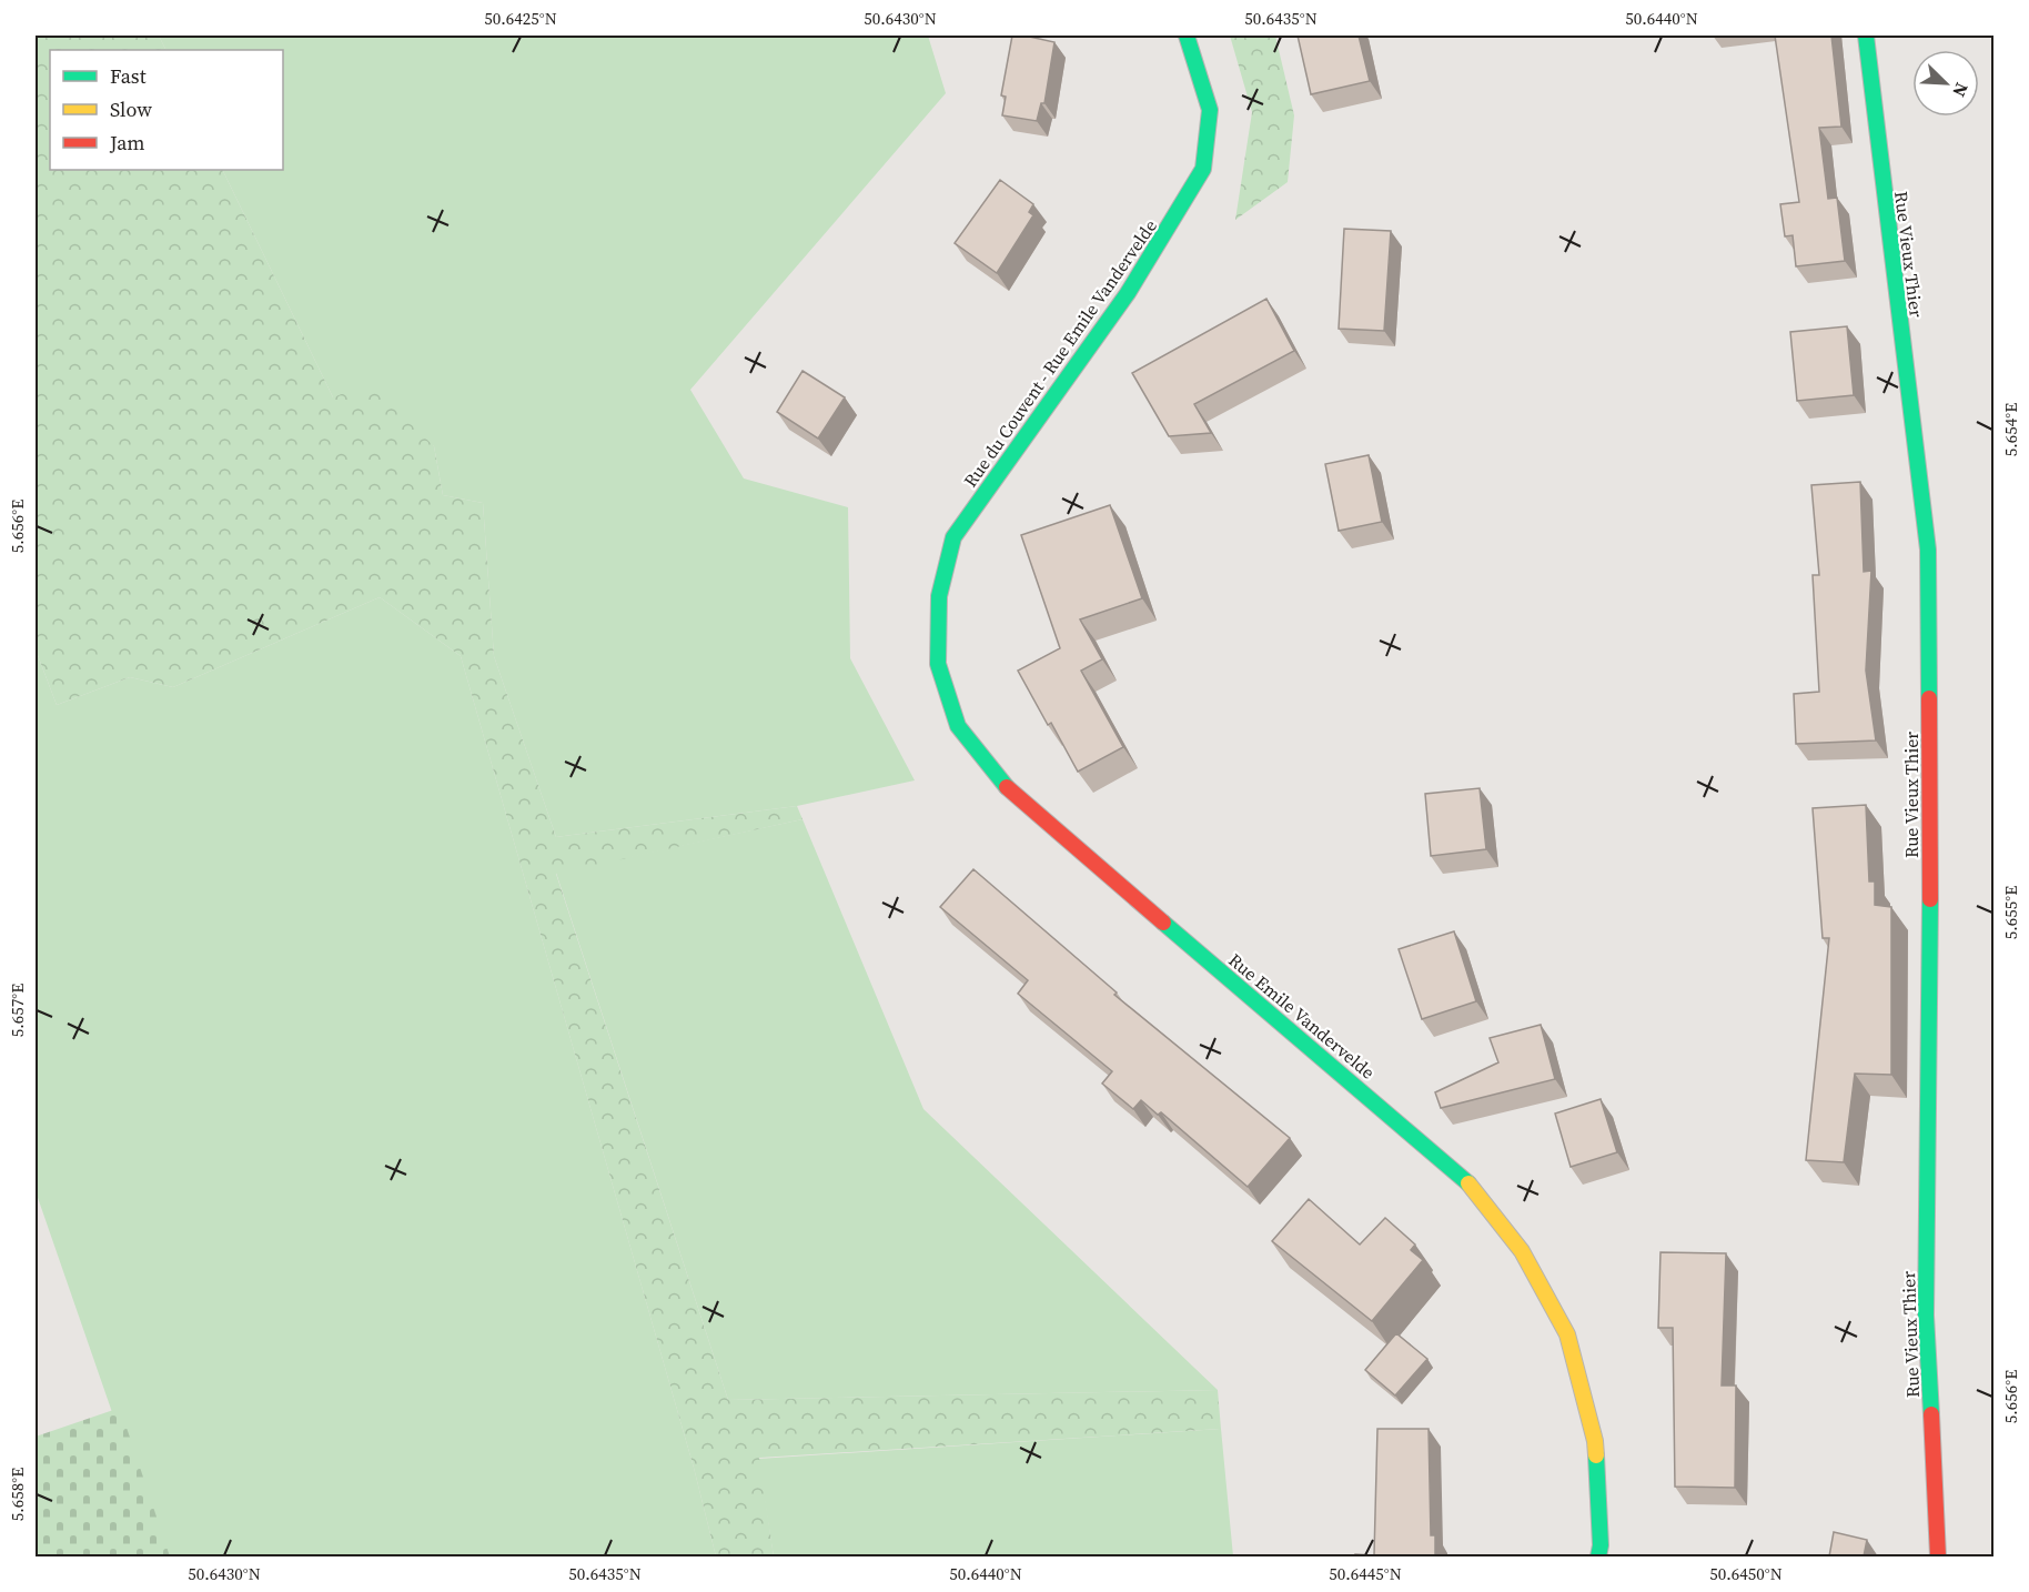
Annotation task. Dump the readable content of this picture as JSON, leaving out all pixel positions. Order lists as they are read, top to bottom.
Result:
{
  "streets": {
    "street": ["Rue Vieux Thier", "Rue du Couvent - Rue Emile Vandervelde", "Rue Emile Vandervelde"]
  },
  "crossings": [
    ["Rue du Couvent - Rue Emile Vandervelde", "Rue Emile Vandervelde"]
  ],
  "legend": ["Fast", "Slow", "Jam"],
  "north": "bottom right",
  "coordinates": [
    "50.6425°N",
    "50.6430°N",
    "50.6435°N",
    "50.6440°N",
    "5.654°E",
    "5.656°E",
    "5.655°E",
    "5.657°E",
    "5.658°E",
    "50.6445°N",
    "50.6450°N"
  ]
}
